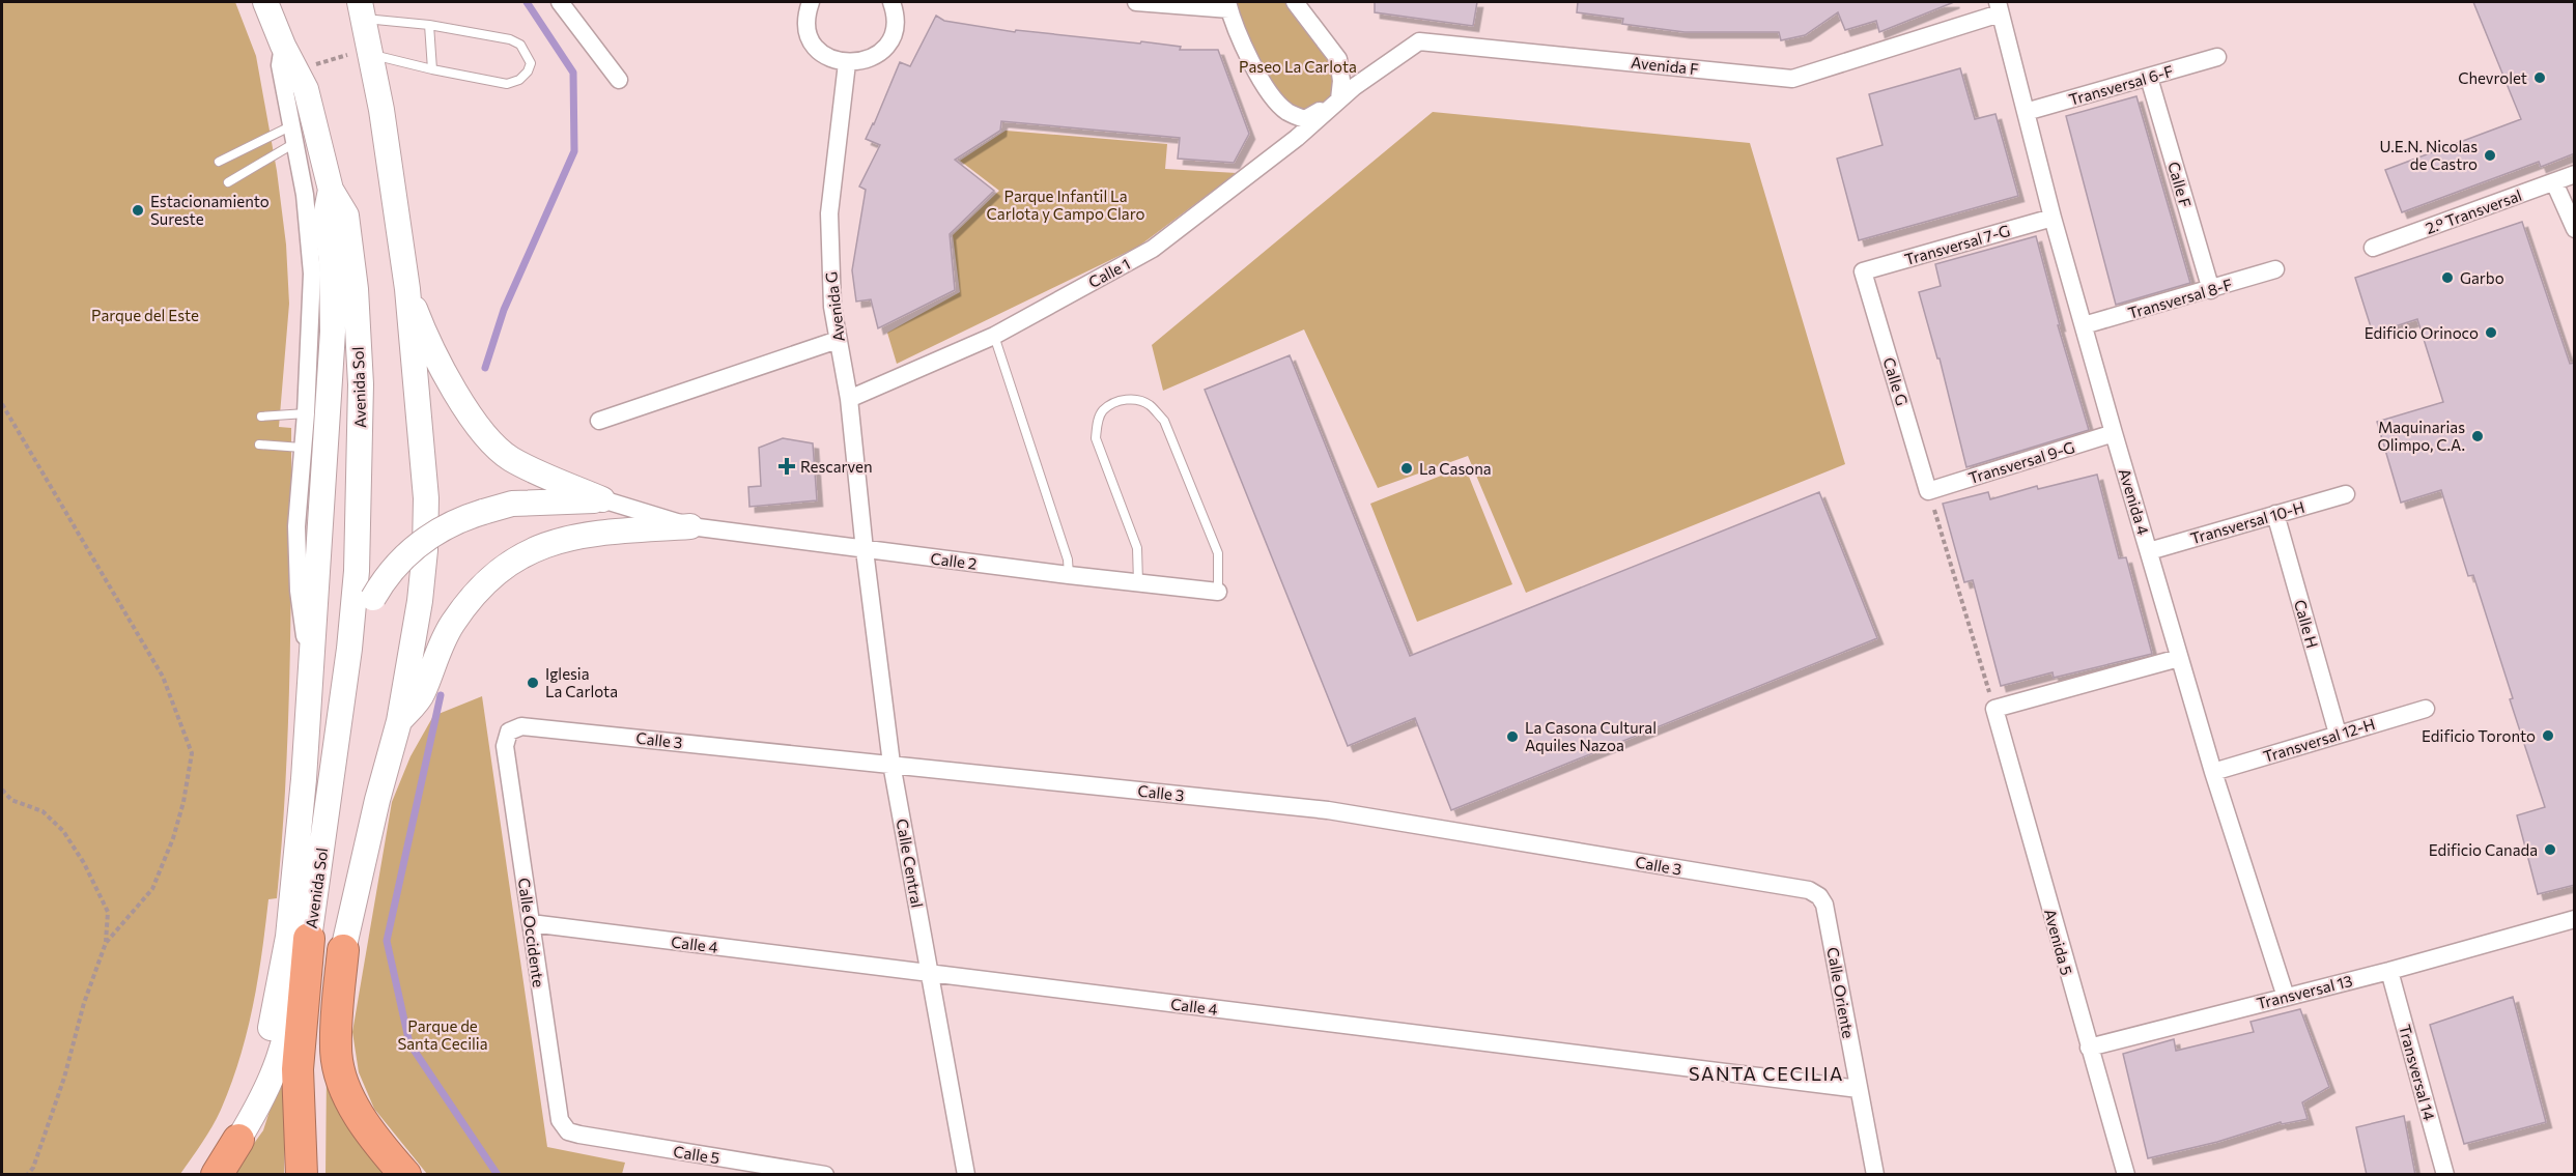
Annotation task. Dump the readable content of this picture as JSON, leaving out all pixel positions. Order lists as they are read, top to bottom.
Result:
{
  "streets": {
    "main road": ["Avenida Sol"],
    "street": [
      "Avenida F",
      "Transversal 6-F",
      "Calle F",
      "2.° Transversal",
      "Transversal 7-G",
      "Calle 1",
      "Transversal 8-F",
      "Avenida G",
      "Calle G",
      "Transversal 9-G",
      "Avenida 4",
      "Transversal 10-H",
      "Calle 2",
      "Calle H",
      "Calle 3",
      "Transversal 12-H",
      "Calle Central",
      "Calle Occidente",
      "Avenida 5",
      "Calle 4",
      "Transversal 13",
      "Calle Oriente",
      "Transversal 14",
      "Calle 5"
    ]
  },
  "crossings": [
    ["Avenida F", "Calle 1"],
    ["Avenida F", "Avenida 4"],
    ["Transversal 6-F", "Calle F"],
    ["Transversal 6-F", "Avenida 4"],
    ["Calle F", "Transversal 8-F"],
    ["Transversal 7-G", "Calle G"],
    ["Transversal 7-G", "Avenida 4"],
    ["Calle 1", "Avenida G"],
    ["Transversal 8-F", "Avenida 4"],
    ["Avenida G", "Calle 2"],
    ["Avenida G", "Calle Central"],
    ["Calle G", "Transversal 9-G"],
    ["Transversal 9-G", "Avenida 4"],
    ["Avenida 4", "Transversal 10-H"],
    ["Avenida 4", "Transversal 12-H"],
    ["Avenida 4", "Transversal 13"],
    ["Transversal 10-H", "Calle H"],
    ["Calle 2", "Calle Central"],
    ["Calle H", "Transversal 12-H"],
    ["Calle 3", "Calle Central"],
    ["Calle 3", "Calle Occidente"],
    ["Calle 3", "Calle Oriente"],
    ["Calle Central", "Calle 4"],
    ["Calle Occidente", "Calle 4"],
    ["Calle Occidente", "Calle 5"],
    ["Avenida 5", "Transversal 13"],
    ["Calle 4", "Calle Oriente"],
    ["Transversal 13", "Transversal 14"]
  ],
  "districts": ["SANTA CECILIA"],
  "parks": [
    "Paseo La Carlota",
    "Parque Infantil La Carlota y Campo Claro",
    "Parque del Este",
    "Parque de Santa Cecilia"
  ],
  "places": {
    "other": [
      "Chevrolet",
      "U.E.N. Nicolas de Castro",
      "Estacionamiento Sureste",
      "Garbo",
      "Edificio Orinoco",
      "Maquinarias Olimpo, C.A.",
      "La Casona",
      "Iglesia La Carlota",
      "Edificio Toronto",
      "La Casona Cultural Aquiles Nazoa",
      "Edificio Canada"
    ],
    "health": ["Rescarven"]
  }
}
